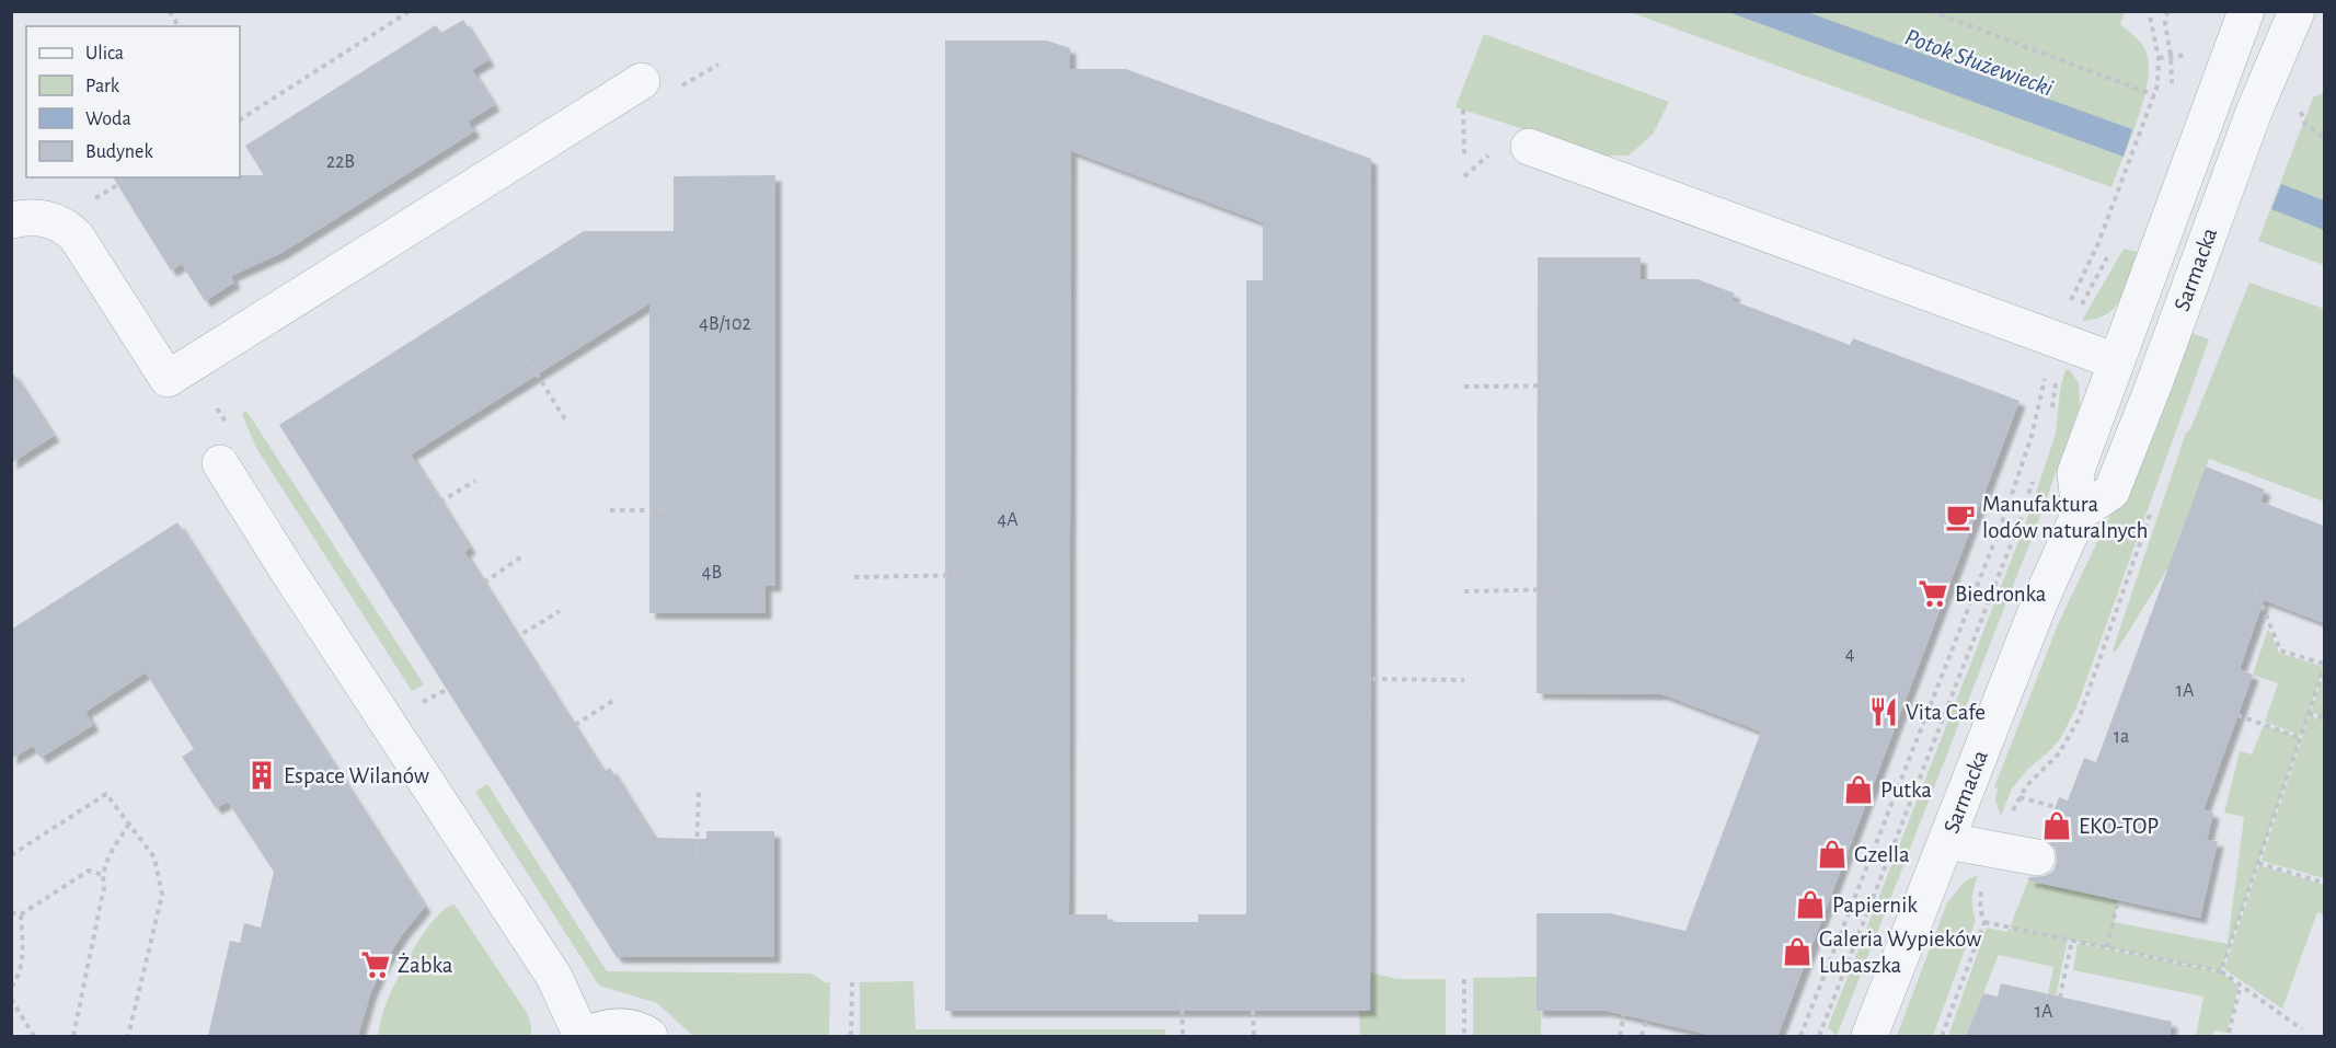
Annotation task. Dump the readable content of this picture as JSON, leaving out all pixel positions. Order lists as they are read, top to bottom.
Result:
{
  "streets": {
    "street": ["Sarmacka"]
  },
  "water": ["Potok Służewiecki"],
  "places": {
    "cafe": ["Manufaktura lodów naturalnych"],
    "supermarket": ["Biedronka", "Żabka"],
    "restaurant": ["Vita Cafe"],
    "building": ["Espace Wilanów"],
    "shop": [
      "Putka",
      "EKO-TOP",
      "Gzella",
      "Papiernik",
      "Galeria Wypieków Lubaszka"
    ]
  },
  "house_numbers": [
    "22B",
    "4B/102",
    "4A",
    "4B",
    "4",
    "1A",
    "1a",
    "1A"
  ],
  "legend": [
    "Ulica",
    "Park",
    "Woda",
    "Budynek"
  ]
}
